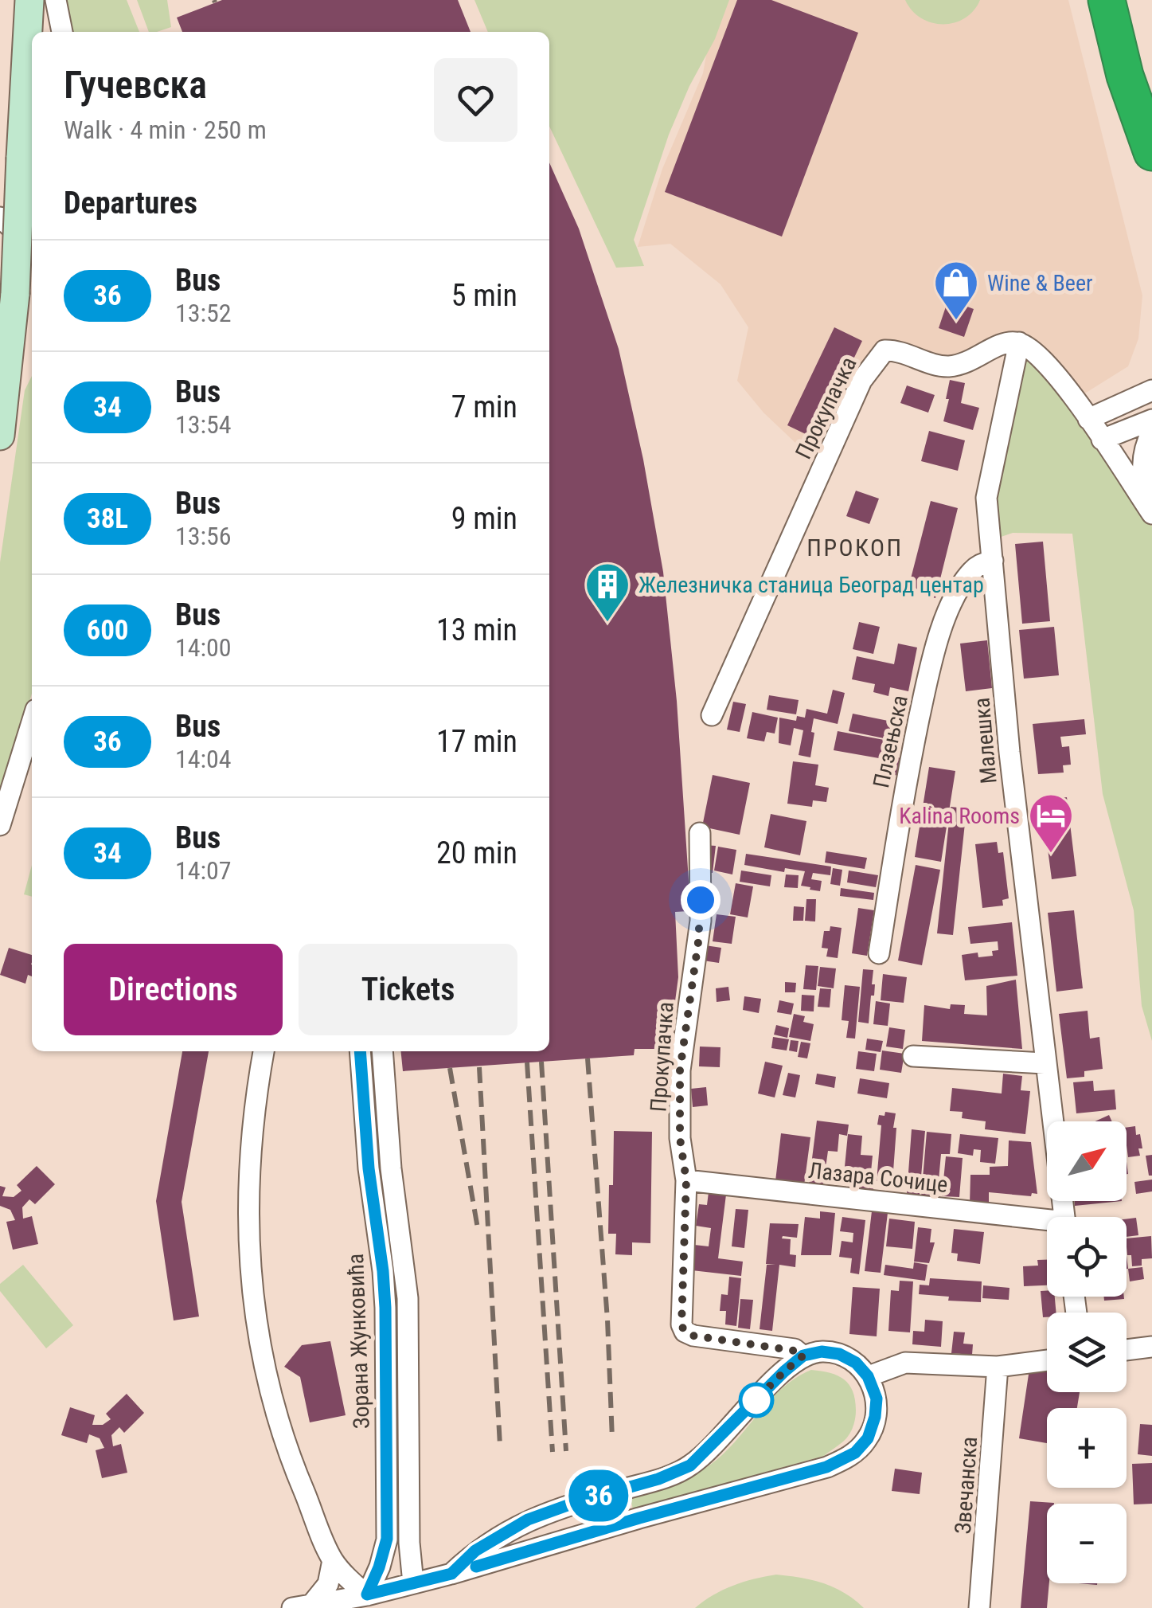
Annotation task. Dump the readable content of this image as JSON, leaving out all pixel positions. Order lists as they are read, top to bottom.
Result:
{
  "streets": {
    "street": [
      "Прокупачка",
      "Малешка",
      "Плзењска",
      "Лазара Сочице",
      "Зорана Жунковића",
      "Звечанска"
    ]
  },
  "crossings": [
    ["Прокупачка", "Малешка"],
    ["Прокупачка", "Лазара Сочице"],
    ["Малешка", "Плзењска"]
  ],
  "districts": ["ПРОКОП"],
  "places": {
    "shop": ["Wine & Beer"],
    "building": ["Железничка станица Београд центар"],
    "hotel": ["Kalina Rooms"]
  },
  "lines": ["bus line 36"],
  "north": "top right",
  "page": {
    "on_map": "36",
    "heading": [
      ["Гучевска", "Walk · 4 min · 250 m"],
      "Departures"
    ],
    "list": [
      {
        "mark": "36",
        "name": "Bus",
        "note": "13:52",
        "value": "5 min"
      },
      {
        "mark": "34",
        "name": "Bus",
        "note": "13:54",
        "value": "7 min"
      },
      {
        "mark": "38L",
        "name": "Bus",
        "note": "13:56",
        "value": "9 min"
      },
      {
        "mark": "600",
        "name": "Bus",
        "note": "14:00",
        "value": "13 min"
      },
      {
        "mark": "36",
        "name": "Bus",
        "note": "14:04",
        "value": "17 min"
      },
      {
        "mark": "34",
        "name": "Bus",
        "note": "14:07",
        "value": "20 min"
      }
    ],
    "buttons": ["Directions", "Tickets"],
    "map_buttons": ["+", "−"]
  }
}
